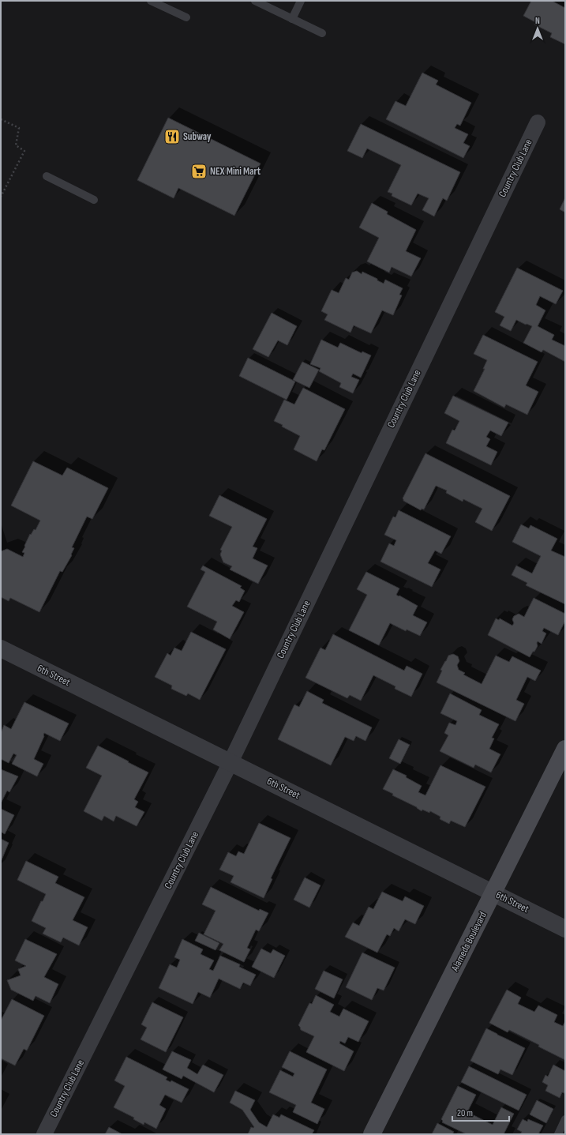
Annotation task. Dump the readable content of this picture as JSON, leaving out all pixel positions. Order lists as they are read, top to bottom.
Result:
{
  "streets": {
    "main road": ["Alameda Boulevard"],
    "street": ["Country Club Lane", "6th Street"]
  },
  "crossings": [
    ["Country Club Lane", "6th Street"],
    ["6th Street", "Alameda Boulevard"]
  ],
  "places": {
    "restaurant": ["Subway"],
    "supermarket": ["NEX Mini Mart"]
  },
  "scale_bar": "20 m",
  "north": "top"
}
